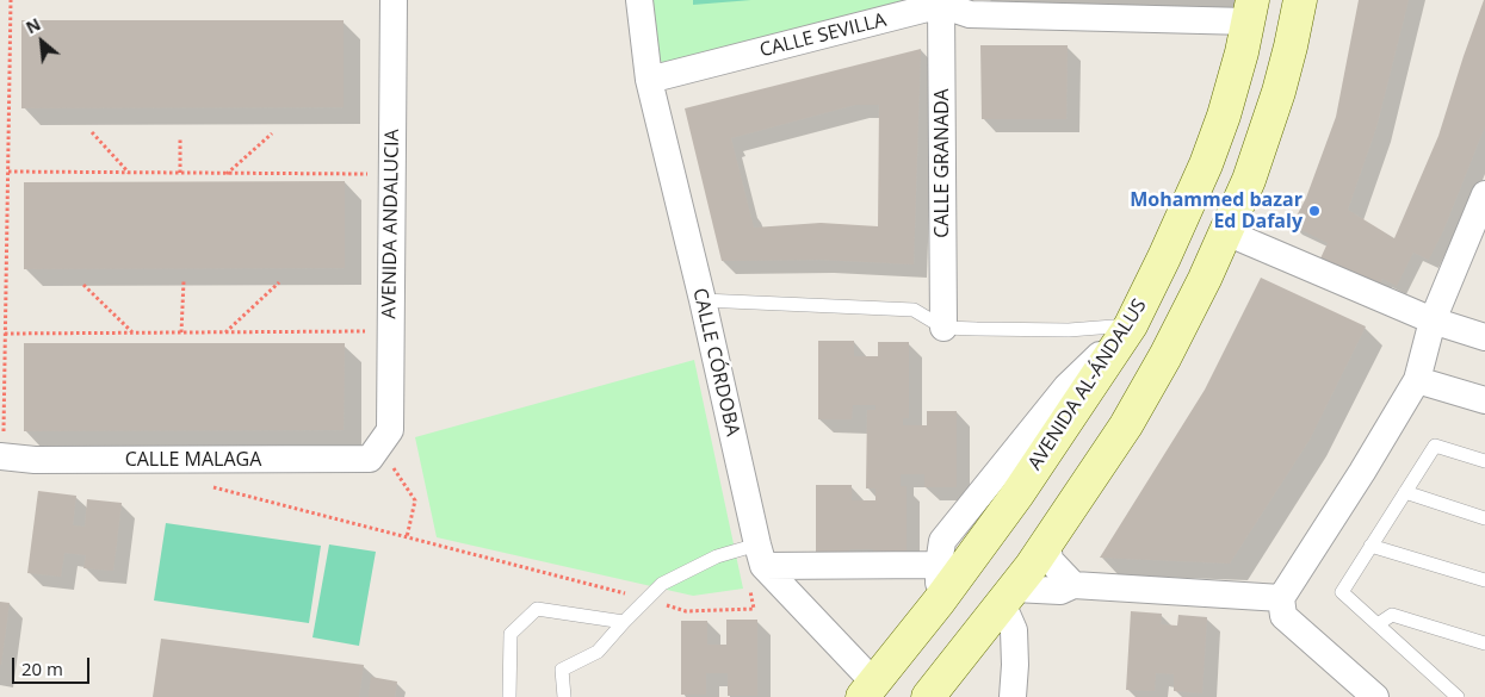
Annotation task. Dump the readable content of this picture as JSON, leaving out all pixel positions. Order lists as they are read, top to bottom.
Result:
{
  "streets": {
    "street": [
      "CALLE SEVILLA",
      "CALLE GRANADA",
      "AVENIDA ANDALUCIA",
      "CALLE CÓRDOBA",
      "AVENIDA AL-ÁNDALUS",
      "CALLE MALAGA"
    ]
  },
  "crossings": [
    ["CALLE SEVILLA", "CALLE GRANADA"],
    ["CALLE SEVILLA", "CALLE CÓRDOBA"],
    ["AVENIDA ANDALUCIA", "CALLE MALAGA"]
  ],
  "places": ["Mohammed bazar Ed Dafaly"],
  "scale_bar": "20 m",
  "north": "top left"
}
